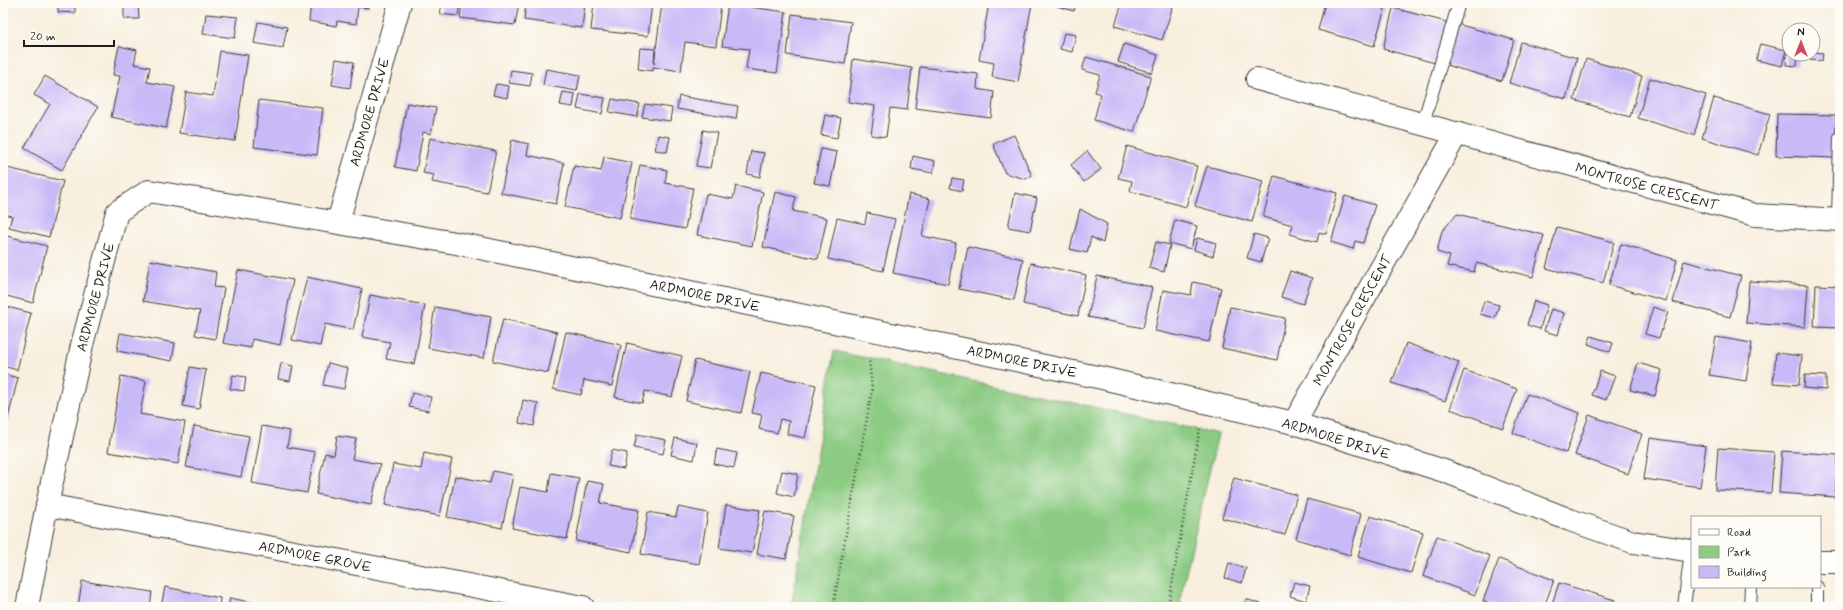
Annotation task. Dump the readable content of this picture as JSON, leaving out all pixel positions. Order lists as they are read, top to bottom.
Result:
{
  "streets": {
    "street": ["ARDMORE DRIVE", "MONTROSE CRESCENT", "ARDMORE GROVE"]
  },
  "crossings": [
    ["ARDMORE DRIVE", "MONTROSE CRESCENT"],
    ["ARDMORE DRIVE", "ARDMORE GROVE"]
  ],
  "legend": ["Road", "Park", "Building"],
  "scale_bar": "20 m",
  "north": "top"
}
